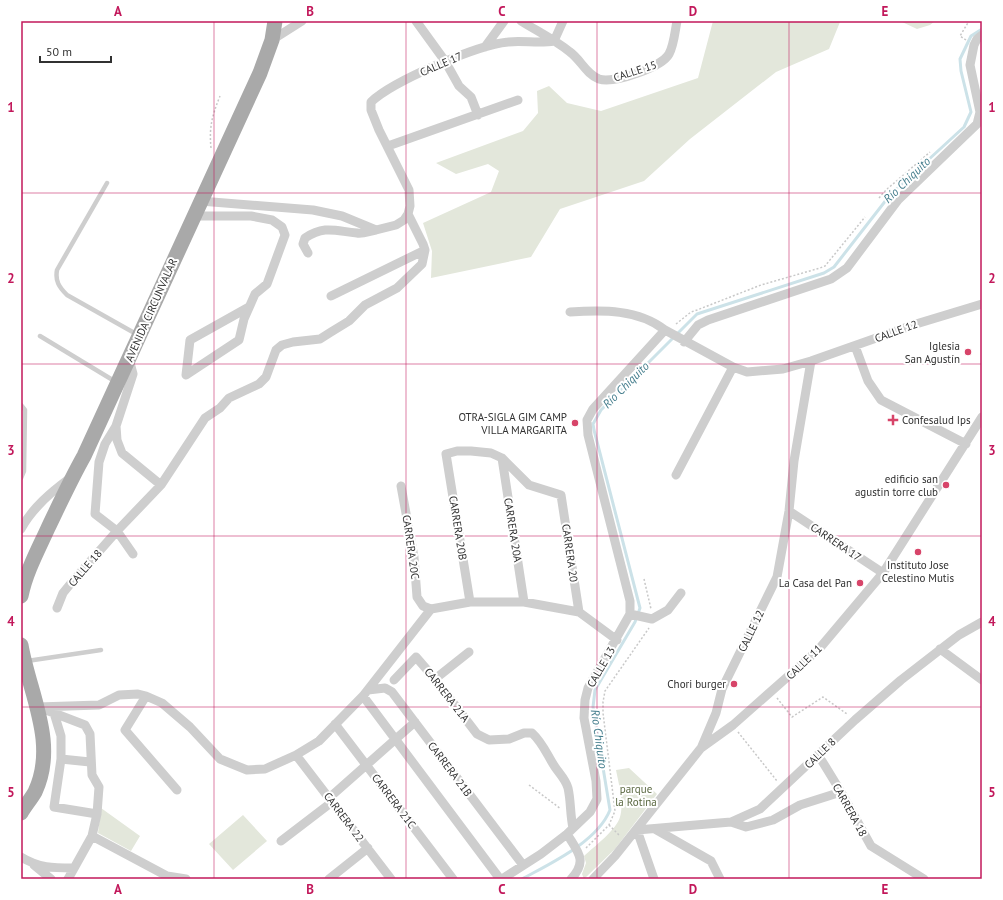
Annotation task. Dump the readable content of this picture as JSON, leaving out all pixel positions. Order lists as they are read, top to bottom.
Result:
{
  "streets": {
    "main road": ["AVENIDA CIRCUNVALAR"],
    "street": [
      "CALLE 17",
      "CALLE 15",
      "CALLE 12",
      "CARRERA 20B",
      "CARRERA 20A",
      "CARRERA 17",
      "CARRERA 20C",
      "CARRERA 20",
      "CALLE 18",
      "CALLE 11",
      "CALLE 13",
      "CARRERA 21A",
      "CALLE 8",
      "CARRERA 21B",
      "CARRERA 21C",
      "CARRERA 18",
      "CARRERA 22"
    ]
  },
  "crossings": [
    ["CALLE 17", "CALLE 15"],
    ["CALLE 12", "CARRERA 17"],
    ["CALLE 12", "CALLE 11"],
    ["CARRERA 20B", "CARRERA 20A"],
    ["CARRERA 20B", "CARRERA 20"],
    ["CARRERA 20A", "CARRERA 20"],
    ["CARRERA 17", "CALLE 11"],
    ["CALLE 11", "CALLE 8"],
    ["CALLE 13", "CARRERA 21B"]
  ],
  "water": ["Río Chiquito"],
  "parks": ["parque la Rotina"],
  "places": {
    "other": [
      "Iglesia San Agustín",
      "OTRA-SIGLA GIM CAMP VILLA MARGARITA",
      "edificio san agustin torre club",
      "Instituto Jose Celestino Mutis",
      "La Casa del Pan",
      "Chori burger"
    ],
    "health": ["Confesalud Ips"]
  },
  "scale_bar": "50 m",
  "grid": {
    "columns": [
      "A",
      "B",
      "C",
      "D",
      "E"
    ],
    "rows": [
      "1",
      "2",
      "3",
      "4",
      "5"
    ]
  }
}
